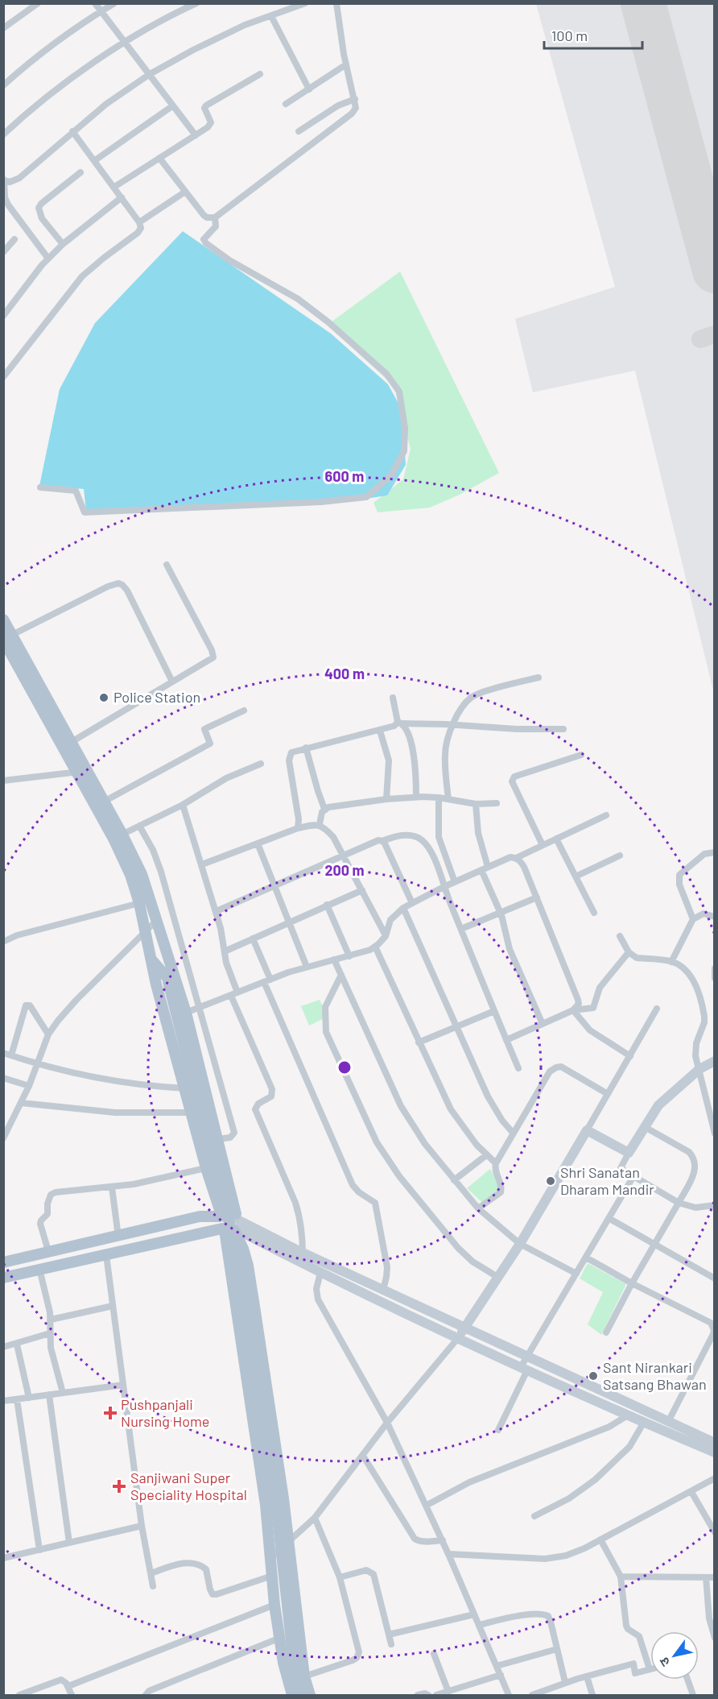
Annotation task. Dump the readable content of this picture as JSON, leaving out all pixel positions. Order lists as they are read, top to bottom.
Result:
{
  "places": {
    "other": ["Police Station", "Shri Sanatan Dharam Mandir", "Sant Nirankari Satsang Bhawan"],
    "health": ["Pushpanjali Nursing Home", "Sanjiwani Super Speciality Hospital"]
  },
  "scale_bar": "100 m",
  "north": "bottom left",
  "rings": ["600 m", "400 m", "200 m"]
}
